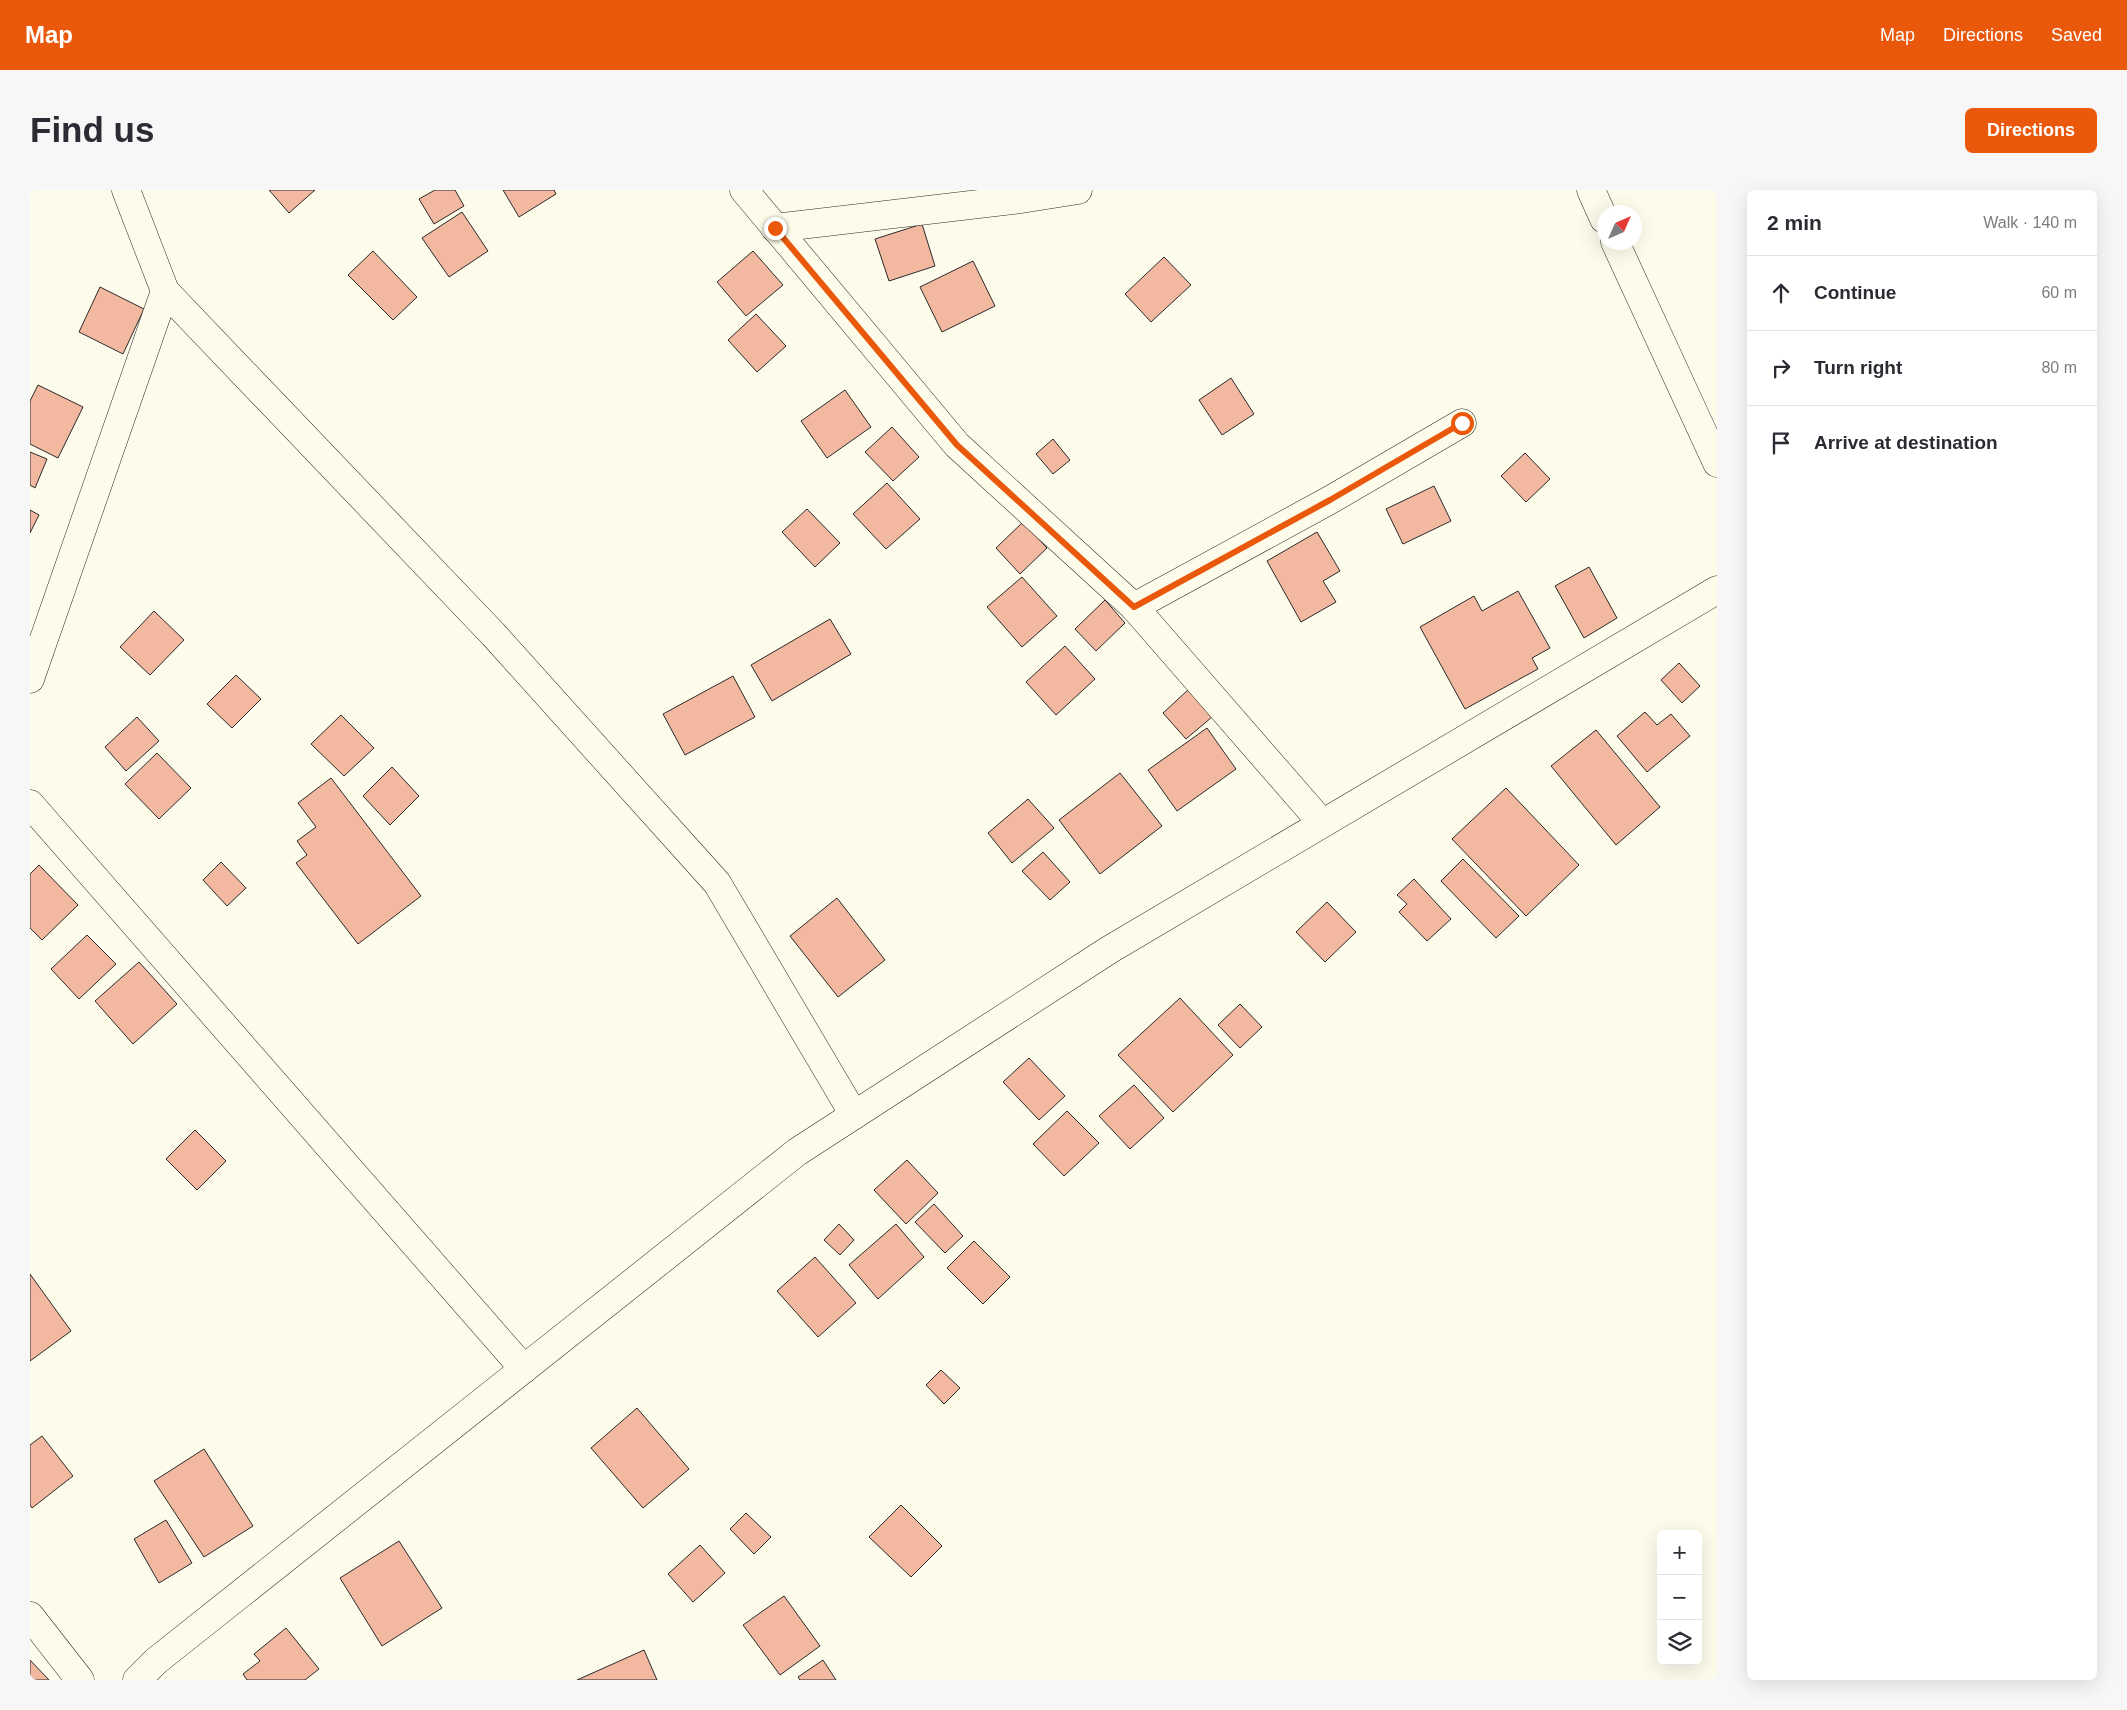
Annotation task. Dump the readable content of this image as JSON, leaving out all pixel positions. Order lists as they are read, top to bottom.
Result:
{
  "north": "top right",
  "page": {
    "header": "Map",
    "nav": ["Map", "Directions", "Saved"],
    "buttons": "Directions",
    "title": "Find us",
    "heading": ["2 min", "Walk · 140 m"],
    "list": [
      ["Continue", "60 m"],
      ["Turn right", "80 m"],
      "Arrive at destination"
    ],
    "map_buttons": ["+", "−"]
  }
}
